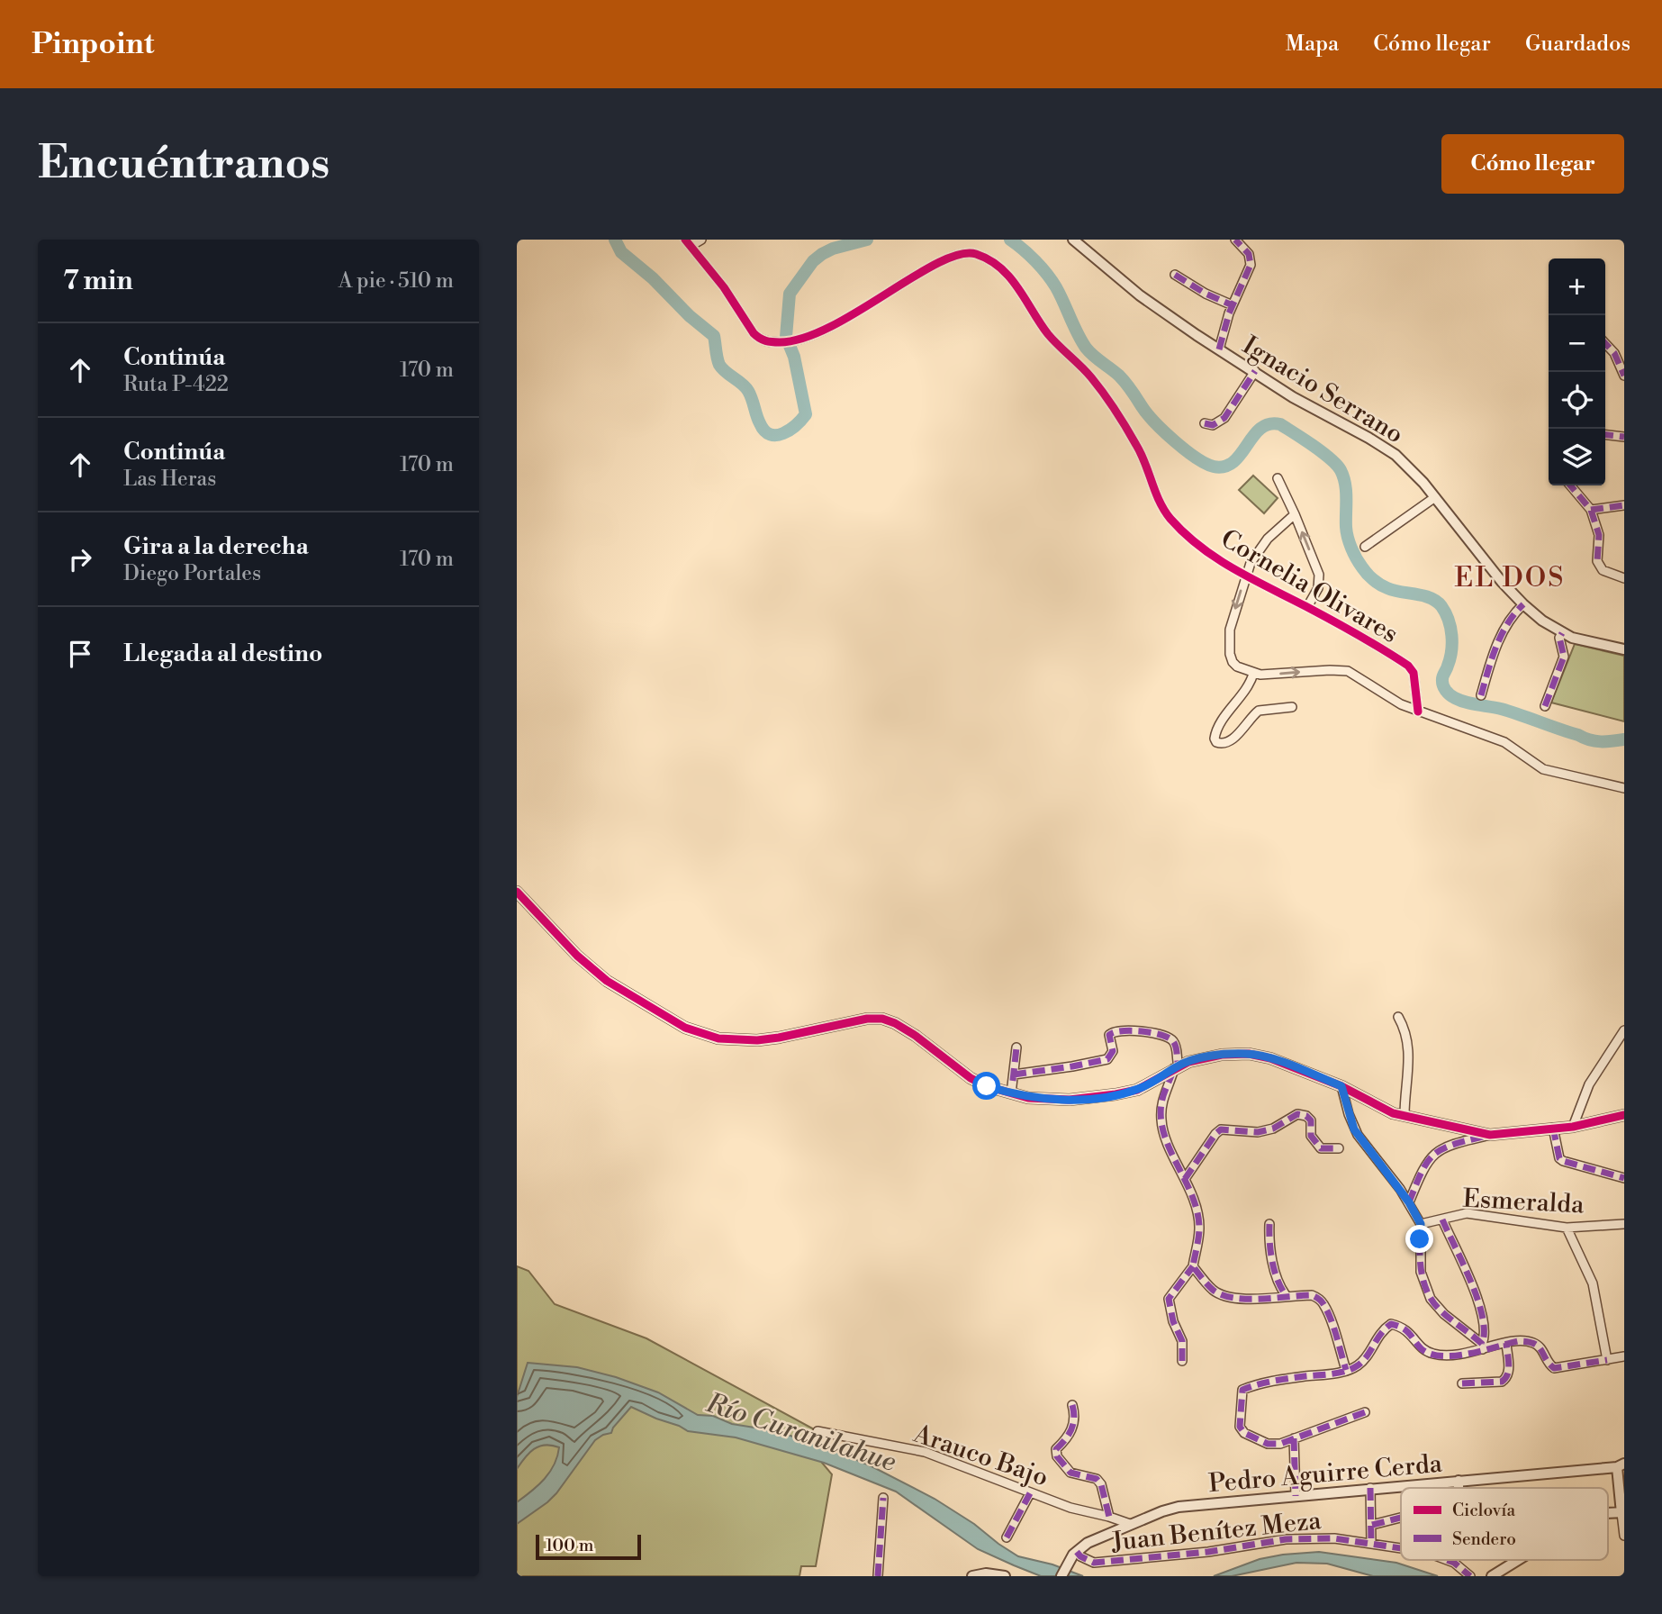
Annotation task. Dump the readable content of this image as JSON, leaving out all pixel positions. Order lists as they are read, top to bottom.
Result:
{
  "streets": {
    "street": [
      "Ignacio Serrano",
      "Cornelia Olivares",
      "Esmeralda",
      "Arauco Bajo",
      "Pedro Aguirre Cerda",
      "Juan Benítez Meza"
    ]
  },
  "crossings": [
    ["Arauco Bajo", "Pedro Aguirre Cerda"],
    ["Pedro Aguirre Cerda", "Juan Benítez Meza"]
  ],
  "districts": ["EL DOS"],
  "water": ["Río Curanilahue"],
  "legend": ["Ciclovía", "Sendero"],
  "scale_bar": "100 m",
  "page": {
    "header": "Pinpoint",
    "nav": ["Mapa", "Cómo llegar", "Guardados"],
    "buttons": "Cómo llegar",
    "title": "Encuéntranos",
    "heading": ["7 min", "A pie · 510 m"],
    "map_buttons": ["+", "−"],
    "list": [
      ["Continúa", "Ruta P-422", "170 m"],
      ["Continúa", "Las Heras", "170 m"],
      ["Gira a la derecha", "Diego Portales", "170 m"],
      "Llegada al destino"
    ],
    "scale": "100 m"
  }
}
